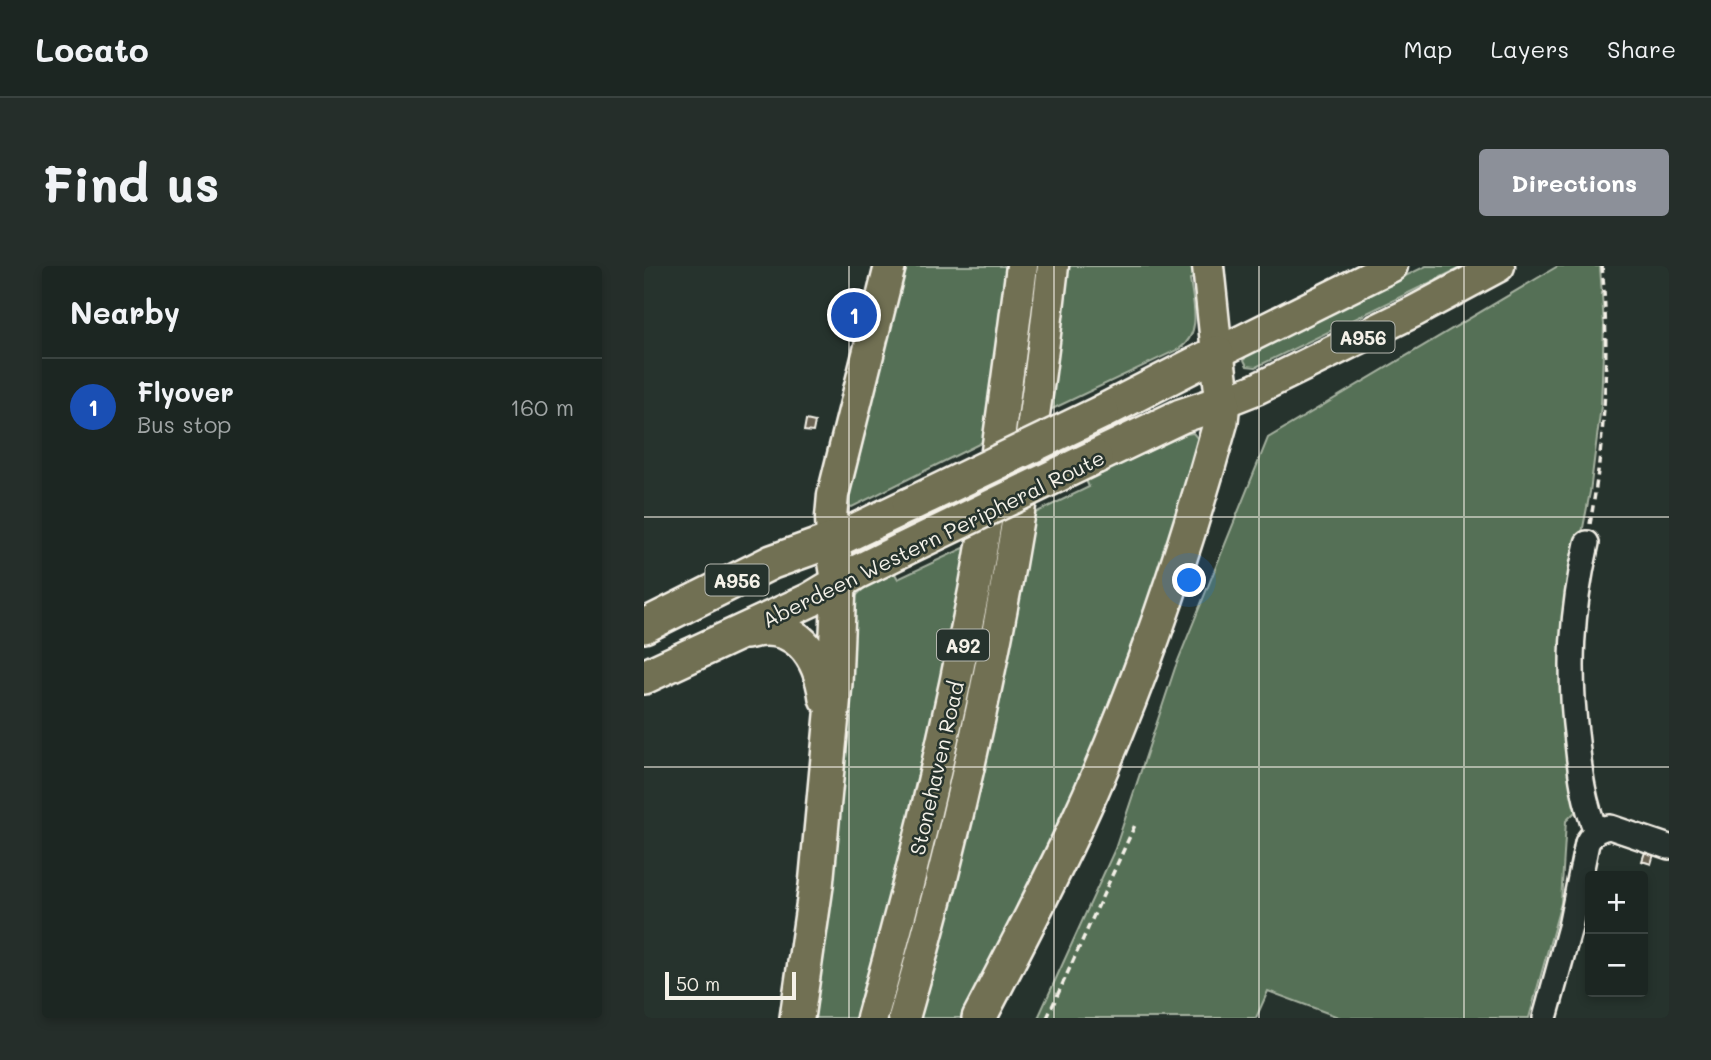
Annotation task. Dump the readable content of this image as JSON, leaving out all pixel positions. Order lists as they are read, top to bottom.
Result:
{
  "streets": {
    "highway": ["A956", "Aberdeen Western Peripheral Route"],
    "main road": ["A92", "Stonehaven Road"]
  },
  "crossings": [
    ["A956", "Aberdeen Western Peripheral Route"]
  ],
  "scale_bar": "50 m",
  "page": {
    "header": "Locato",
    "nav": ["Map", "Layers", "Share"],
    "buttons": "Directions",
    "title": "Find us",
    "heading": "Nearby",
    "pins": "1",
    "list": [
      {
        "mark": "1",
        "name": "Flyover",
        "note": "Bus stop",
        "value": "160 m"
      }
    ],
    "map_buttons": ["+", "−"],
    "scale": "50 m"
  }
}
